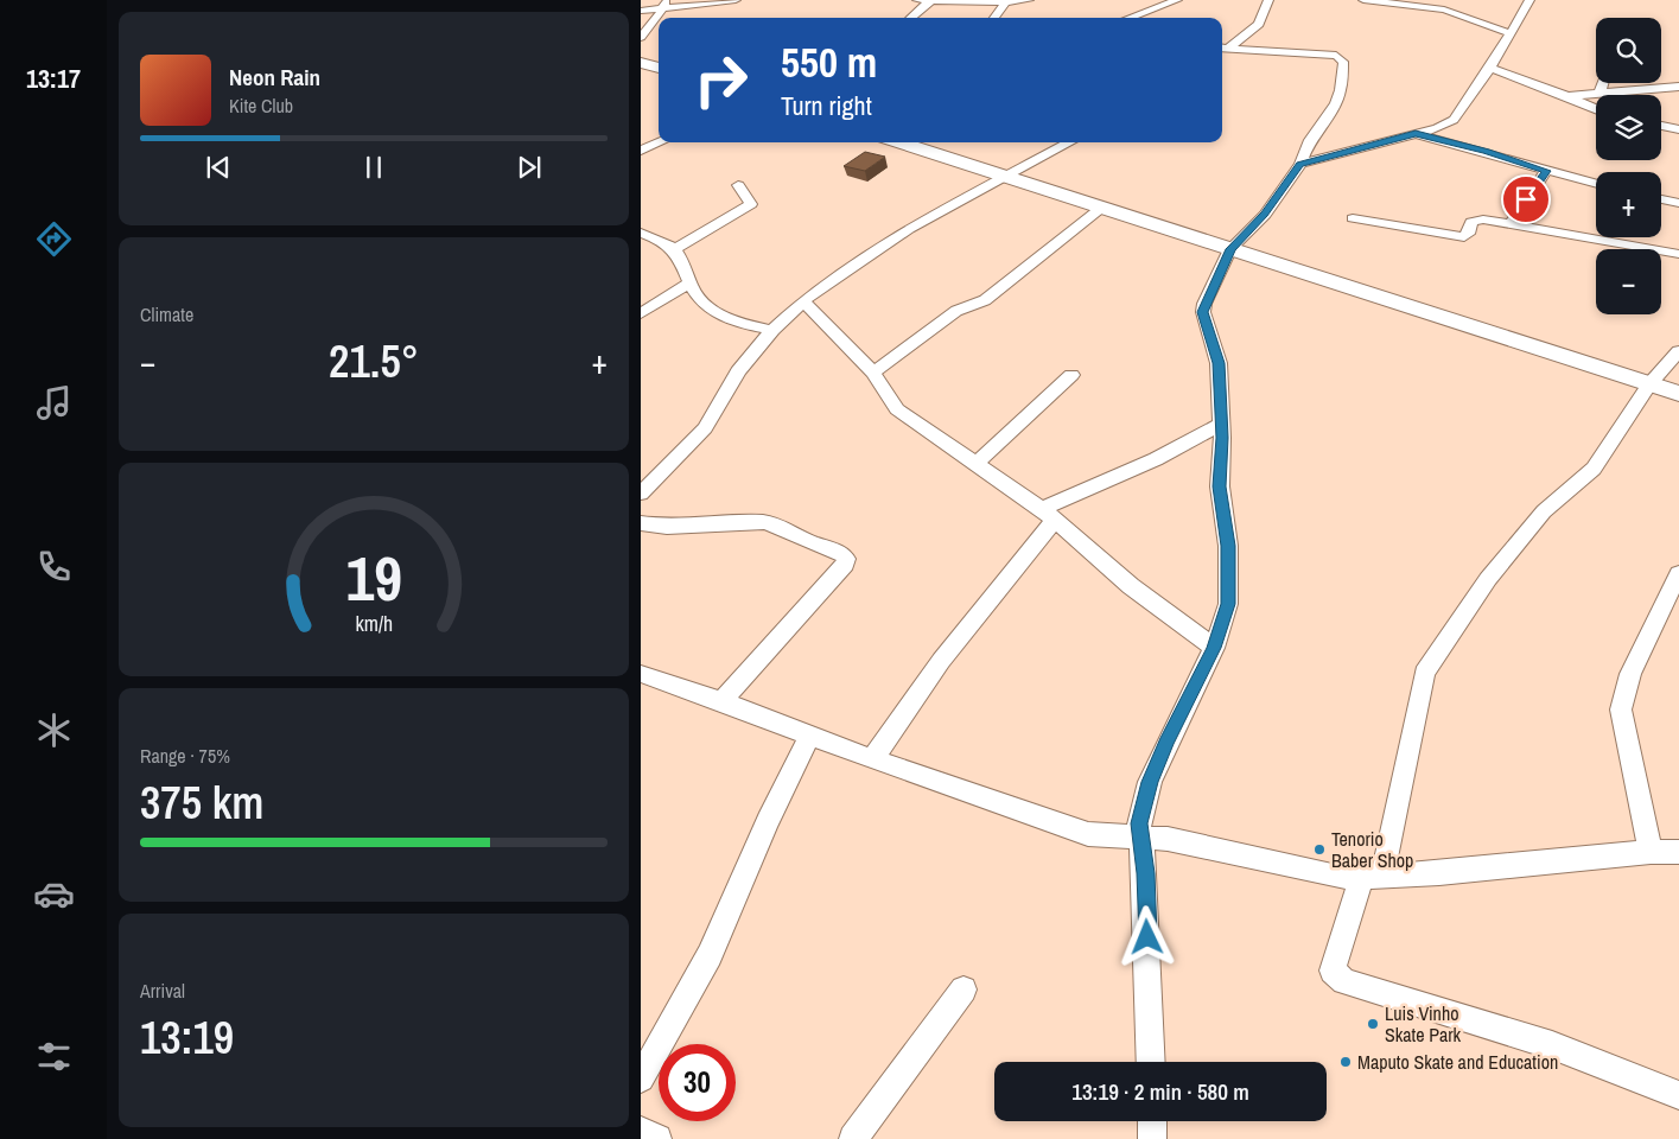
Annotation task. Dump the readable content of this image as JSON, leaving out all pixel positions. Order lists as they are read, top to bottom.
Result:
{
  "places": ["Tenorio Baber Shop", "Luis Vinho Skate Park", "Maputo Skate and Education"],
  "page": {
    "tabs": "13:17",
    "map_buttons": ["+", "−"],
    "turn": ["550 m", "Turn right"],
    "song": ["Neon Rain", "Kite Club"],
    "tile": [
      "Climate",
      ["Range · 75%", "375 km"],
      ["Arrival", "13:19"]
    ],
    "heat": ["−", "21.5°", "+"],
    "limit": "30",
    "trip": "13:19 · 2 min · 580 m",
    "gauge": ["19", "km/h"]
  }
}
